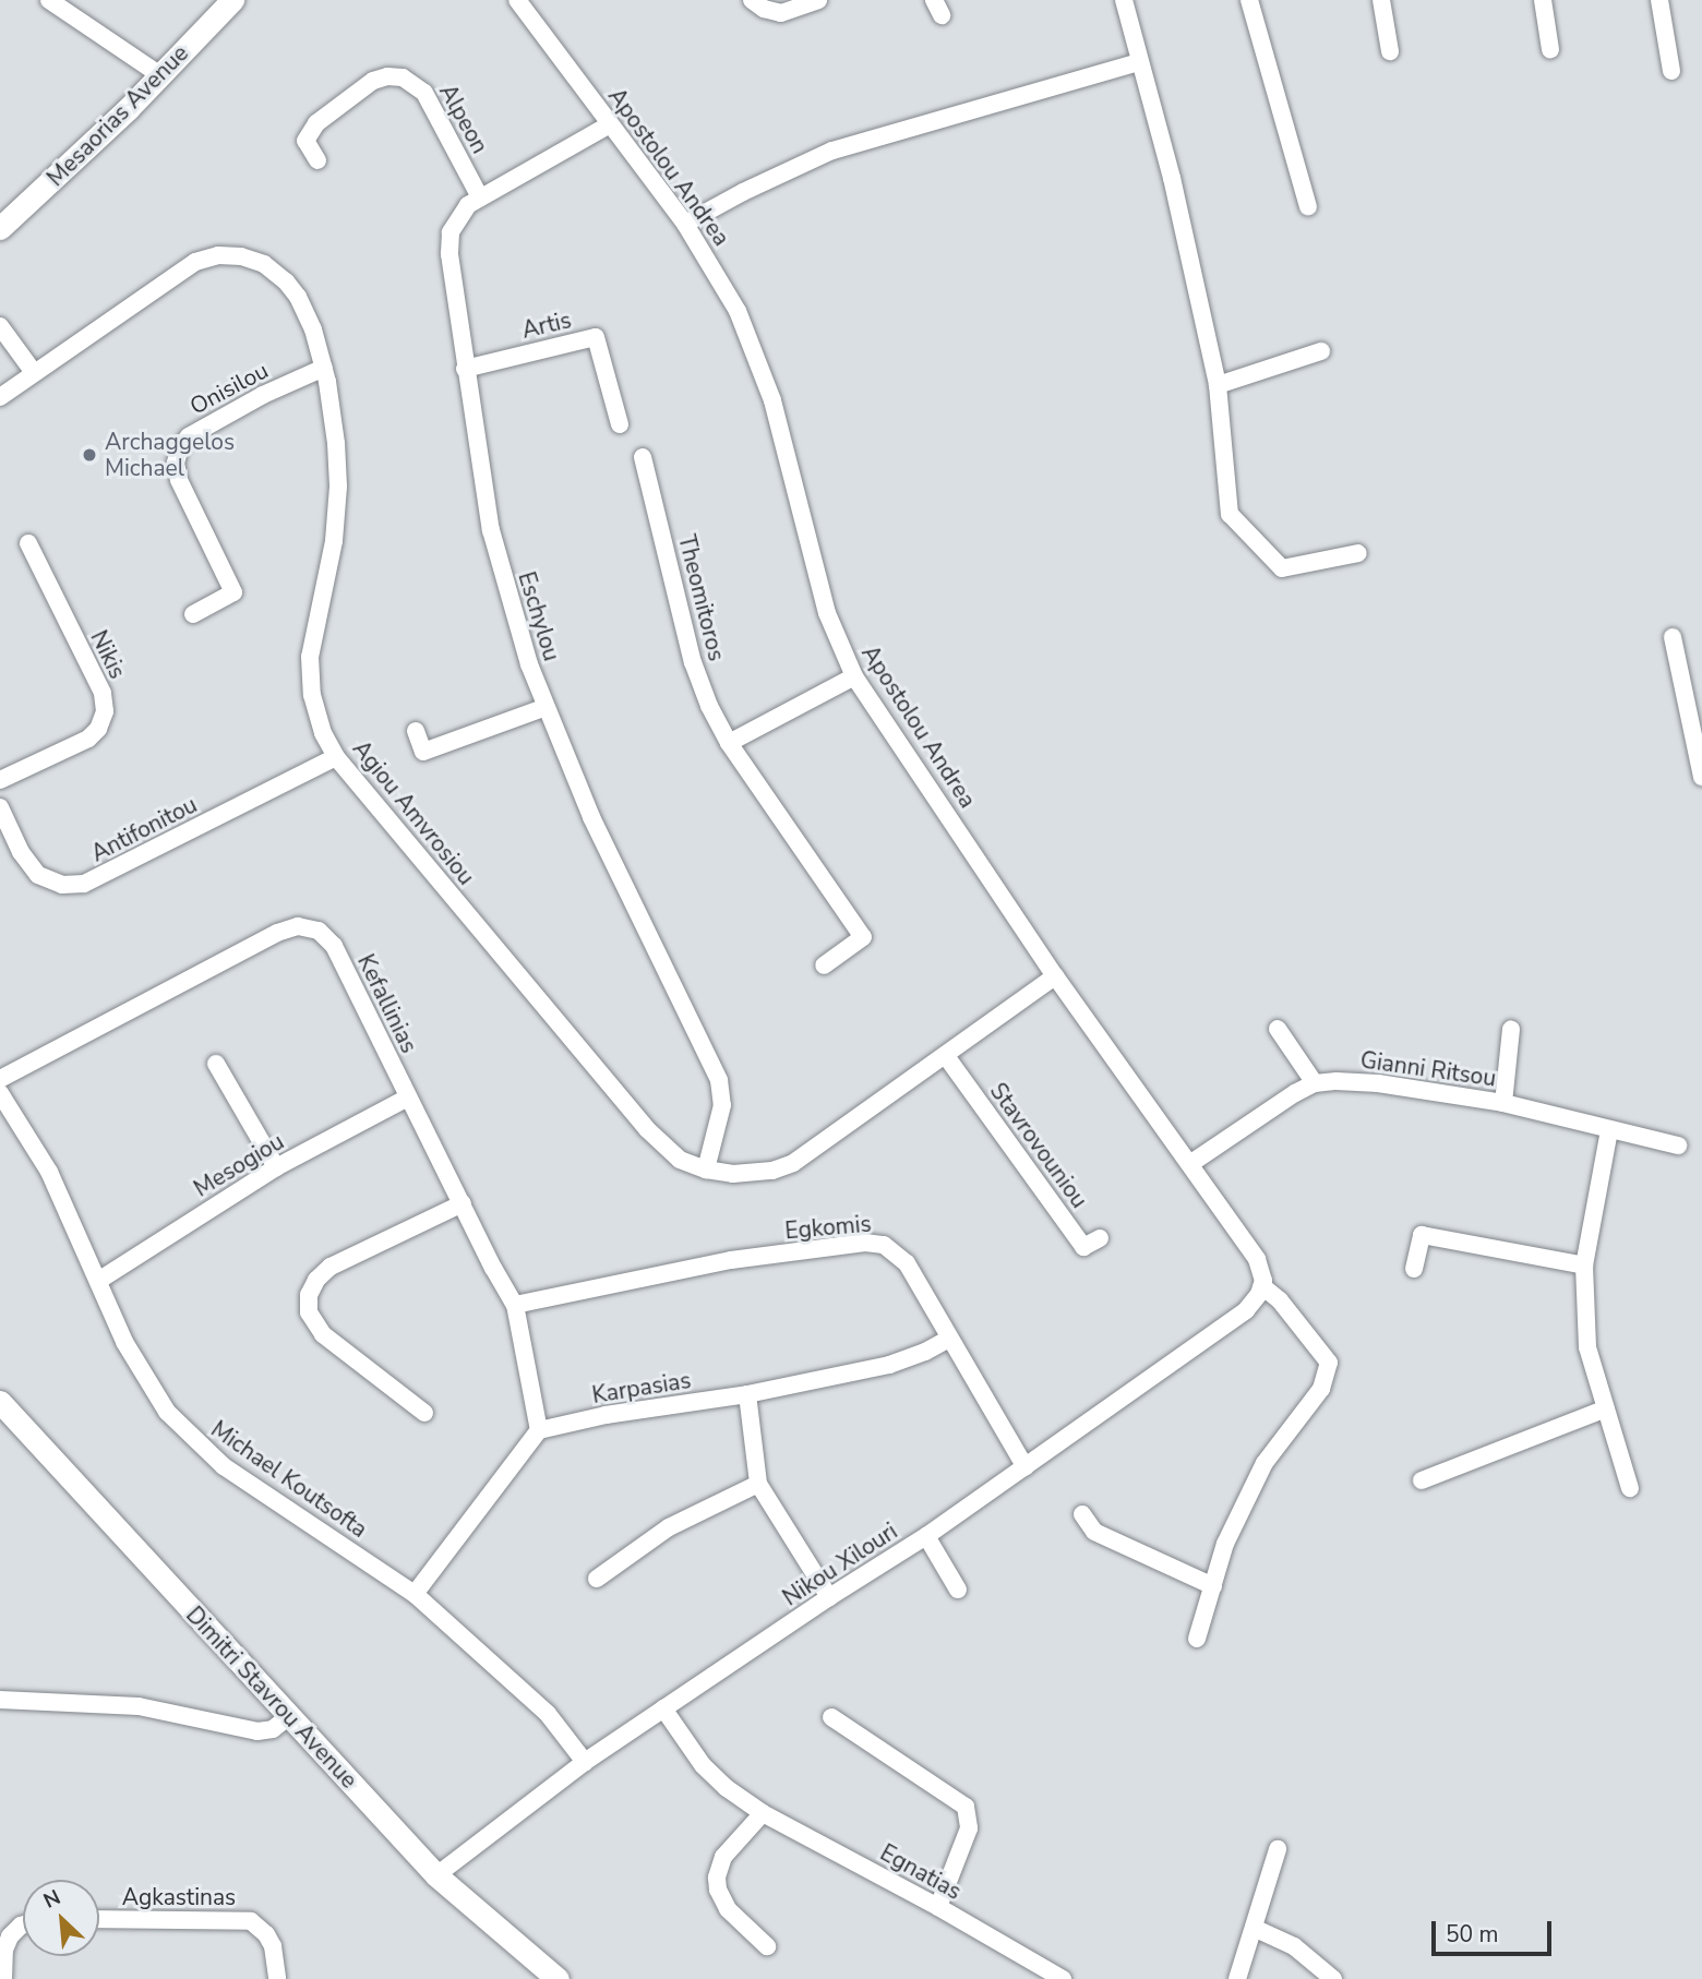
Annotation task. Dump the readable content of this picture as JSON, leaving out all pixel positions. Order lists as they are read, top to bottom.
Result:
{
  "streets": {
    "main road": ["Mesaorias Avenue", "Dimitri Stavrou Avenue"],
    "street": [
      "Alpeon",
      "Apostolou Andrea",
      "Artis",
      "Onisilou",
      "Theomitoros",
      "Eschylou",
      "Nikis",
      "Agiou Amvrosiou",
      "Antifonitou",
      "Kefallinias",
      "Gianni Ritsou",
      "Stavrovouniou",
      "Mesogiou",
      "Egkomis",
      "Karpasias",
      "Michael Koutsofta",
      "Nikou Xilouri",
      "Egnatias",
      "Agkastinas"
    ]
  },
  "crossings": [
    ["Alpeon", "Eschylou"],
    ["Apostolou Andrea", "Eschylou"],
    ["Apostolou Andrea", "Agiou Amvrosiou"],
    ["Apostolou Andrea", "Gianni Ritsou"],
    ["Apostolou Andrea", "Nikou Xilouri"],
    ["Artis", "Eschylou"],
    ["Onisilou", "Agiou Amvrosiou"],
    ["Eschylou", "Agiou Amvrosiou"],
    ["Agiou Amvrosiou", "Antifonitou"],
    ["Agiou Amvrosiou", "Stavrovouniou"],
    ["Kefallinias", "Mesogiou"],
    ["Kefallinias", "Egkomis"],
    ["Kefallinias", "Karpasias"],
    ["Mesogiou", "Michael Koutsofta"],
    ["Egkomis", "Karpasias"],
    ["Egkomis", "Nikou Xilouri"],
    ["Michael Koutsofta", "Nikou Xilouri"],
    ["Nikou Xilouri", "Dimitri Stavrou Avenue"],
    ["Nikou Xilouri", "Egnatias"]
  ],
  "places": ["Archaggelos Michael"],
  "scale_bar": "50 m",
  "north": "top left"
}
